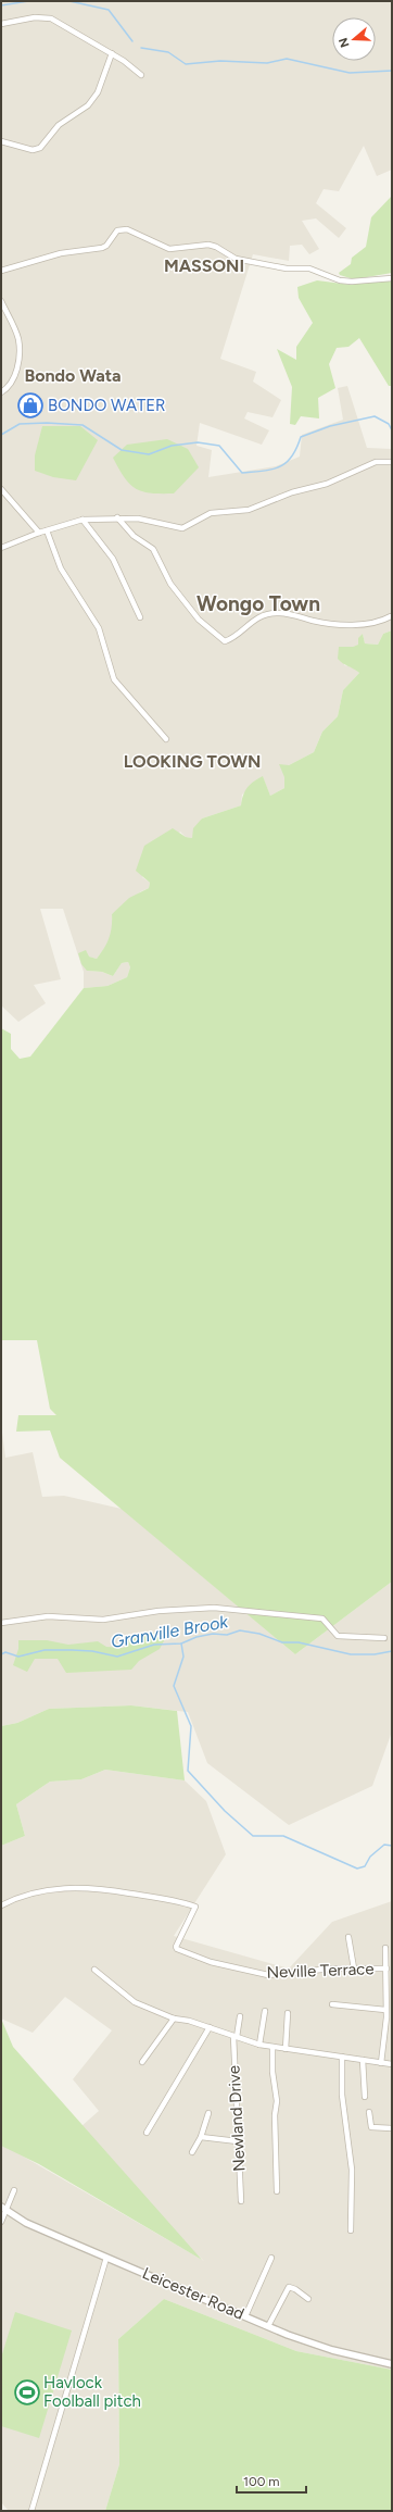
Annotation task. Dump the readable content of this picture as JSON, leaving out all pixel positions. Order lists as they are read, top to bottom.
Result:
{
  "streets": {
    "street": ["Neville Terrace", "Newland Drive", "Leicester Road"]
  },
  "districts": [
    "MASSONI",
    "Bondo Wata",
    "Wongo Town",
    "LOOKING TOWN"
  ],
  "water": ["Granville Brook"],
  "places": {
    "shop": ["BONDO WATER"],
    "sports": ["Havlock Foolball pitch"]
  },
  "scale_bar": "100 m",
  "north": "left"
}
